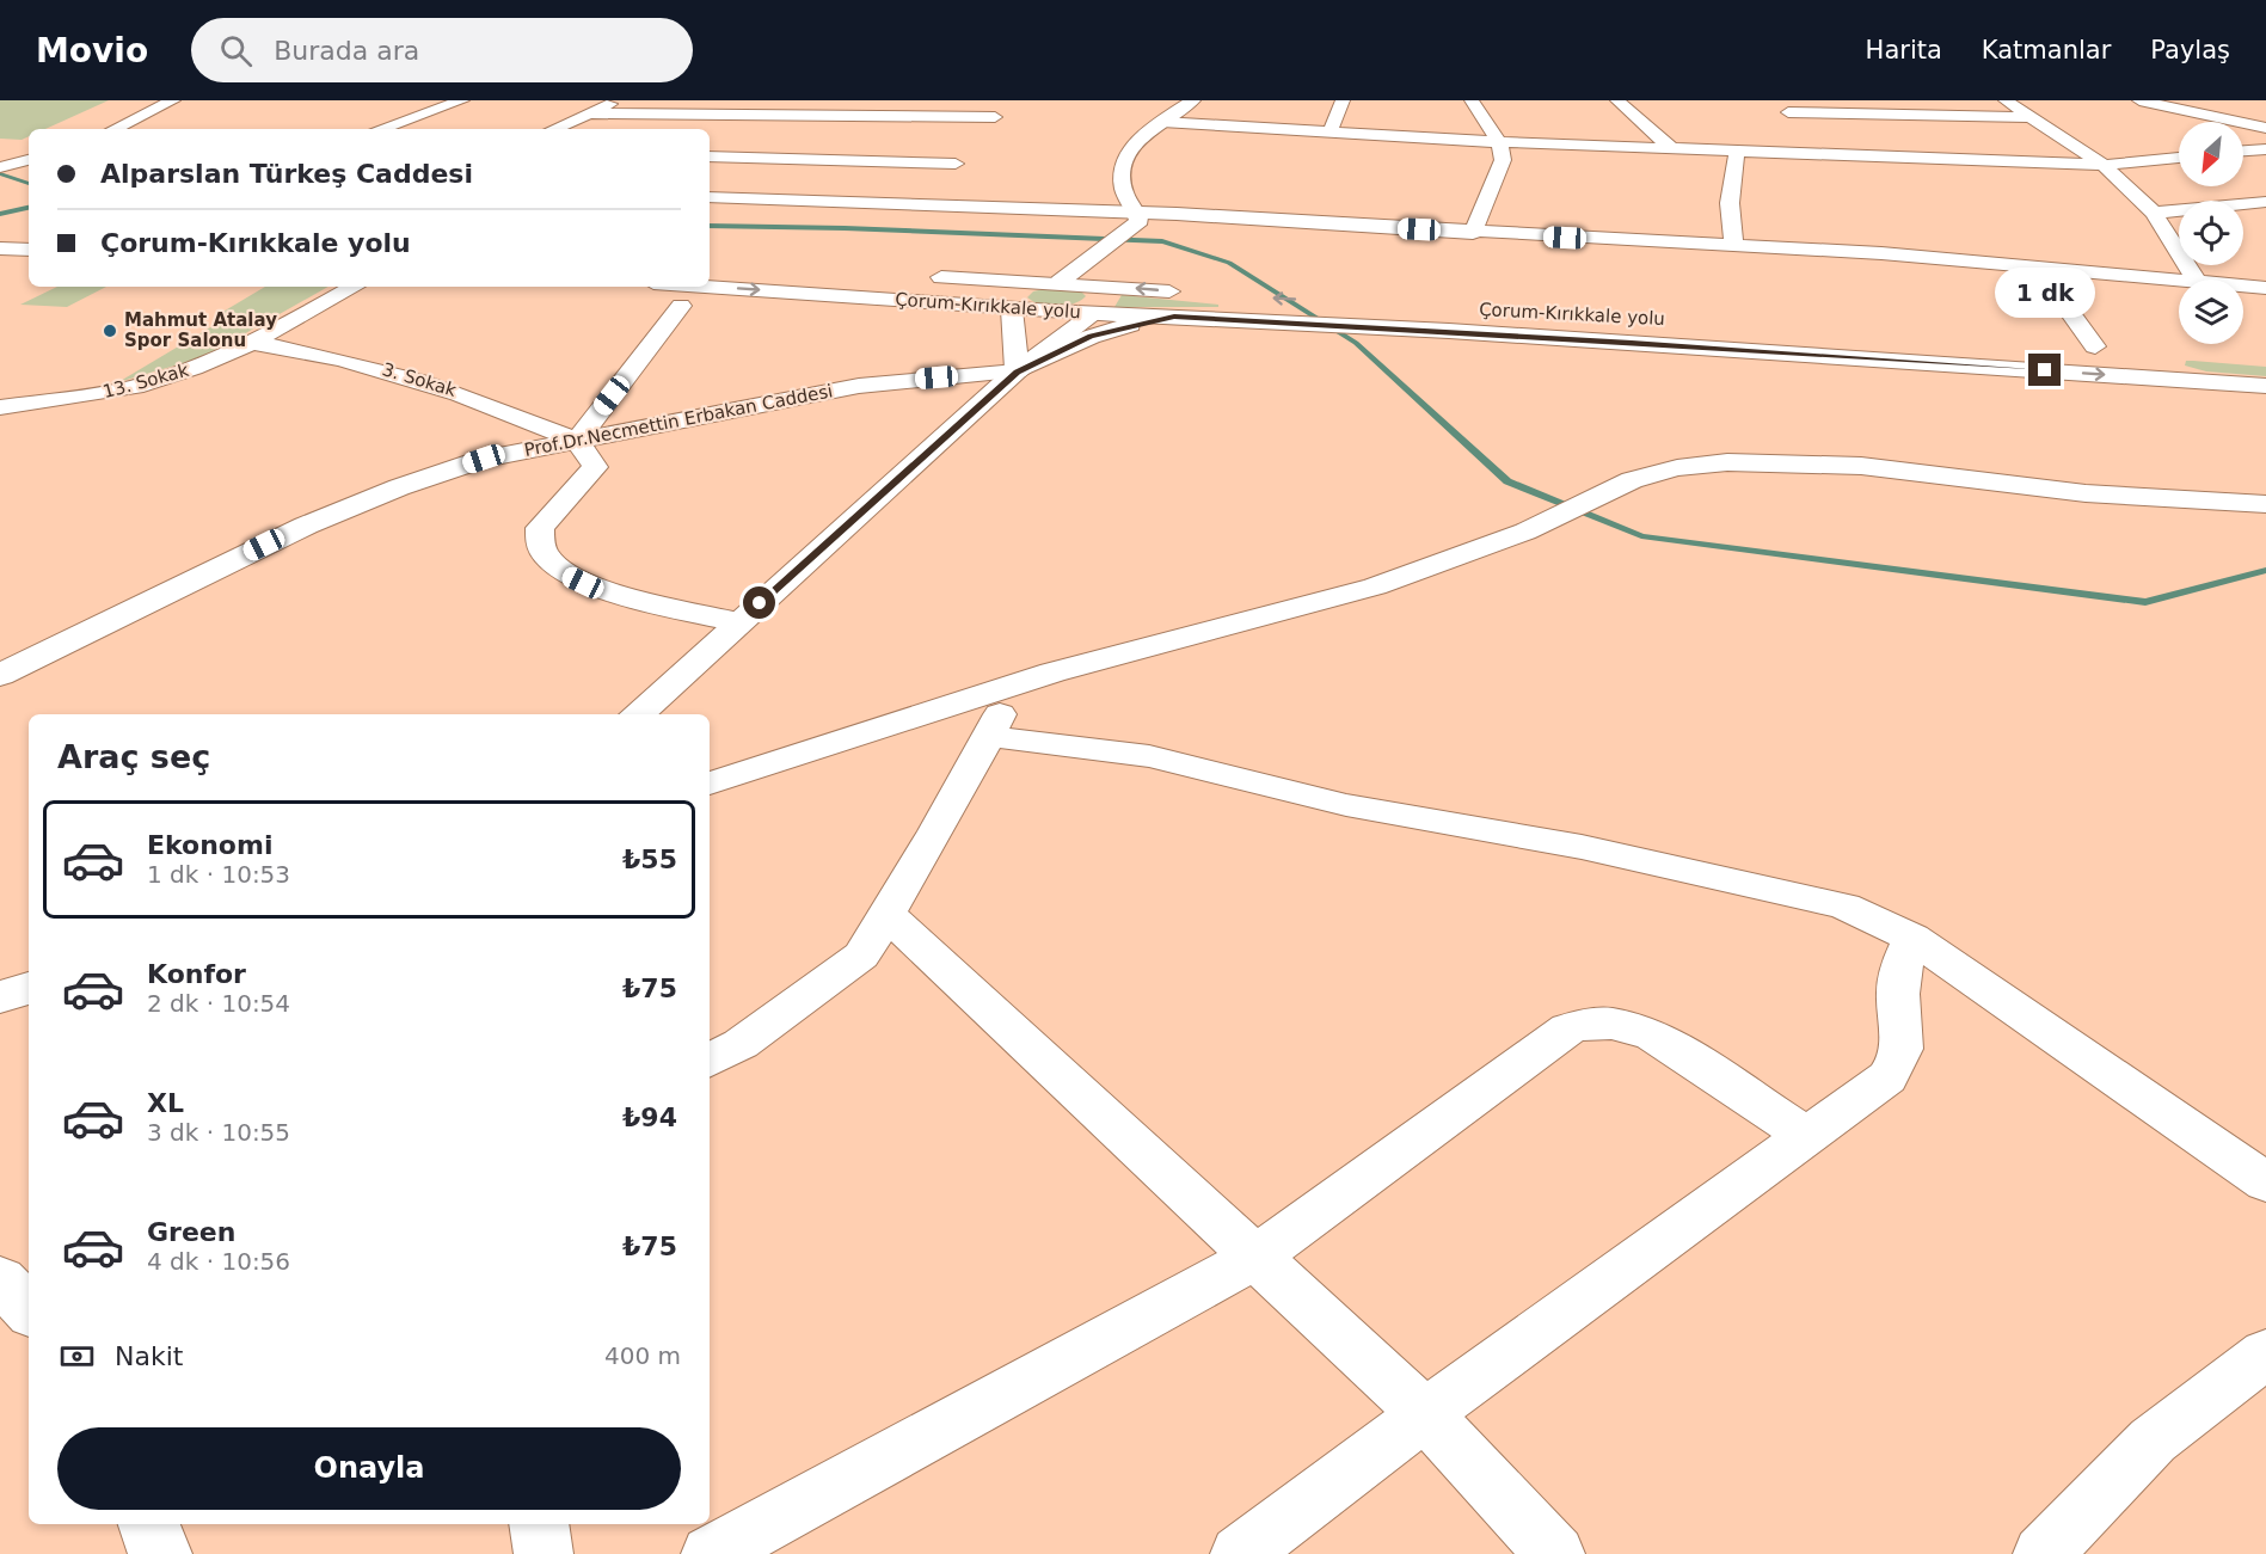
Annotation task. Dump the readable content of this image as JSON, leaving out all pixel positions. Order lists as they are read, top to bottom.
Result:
{
  "streets": {
    "main road": ["Çorum-Kırıkkale yolu", "Prof.Dr.Necmettin Erbakan Caddesi"],
    "street": ["3. Sokak", "13. Sokak"]
  },
  "crossings": [
    ["3. Sokak", "13. Sokak"],
    ["3. Sokak", "Prof.Dr.Necmettin Erbakan Caddesi"]
  ],
  "one_way": ["Çorum-Kırıkkale yolu"],
  "places": ["Mahmut Atalay Spor Salonu"],
  "north": "bottom left",
  "page": {
    "header": "Movio",
    "search": "Burada ara",
    "nav": ["Harita", "Katmanlar", "Paylaş"],
    "banner": ["Alparslan Türkeş Caddesi", "Çorum-Kırıkkale yolu"],
    "bubble": "1 dk",
    "heading": "Araç seç",
    "list": [
      {
        "name": "Ekonomi",
        "note": "1 dk · 10:53",
        "value": "₺55"
      },
      {
        "name": "Konfor",
        "note": "2 dk · 10:54",
        "value": "₺75"
      },
      {
        "name": "XL",
        "note": "3 dk · 10:55",
        "value": "₺94"
      },
      {
        "name": "Green",
        "note": "4 dk · 10:56",
        "value": "₺75"
      }
    ],
    "pay": ["Nakit", "400 m"],
    "buttons": "Onayla"
  }
}
